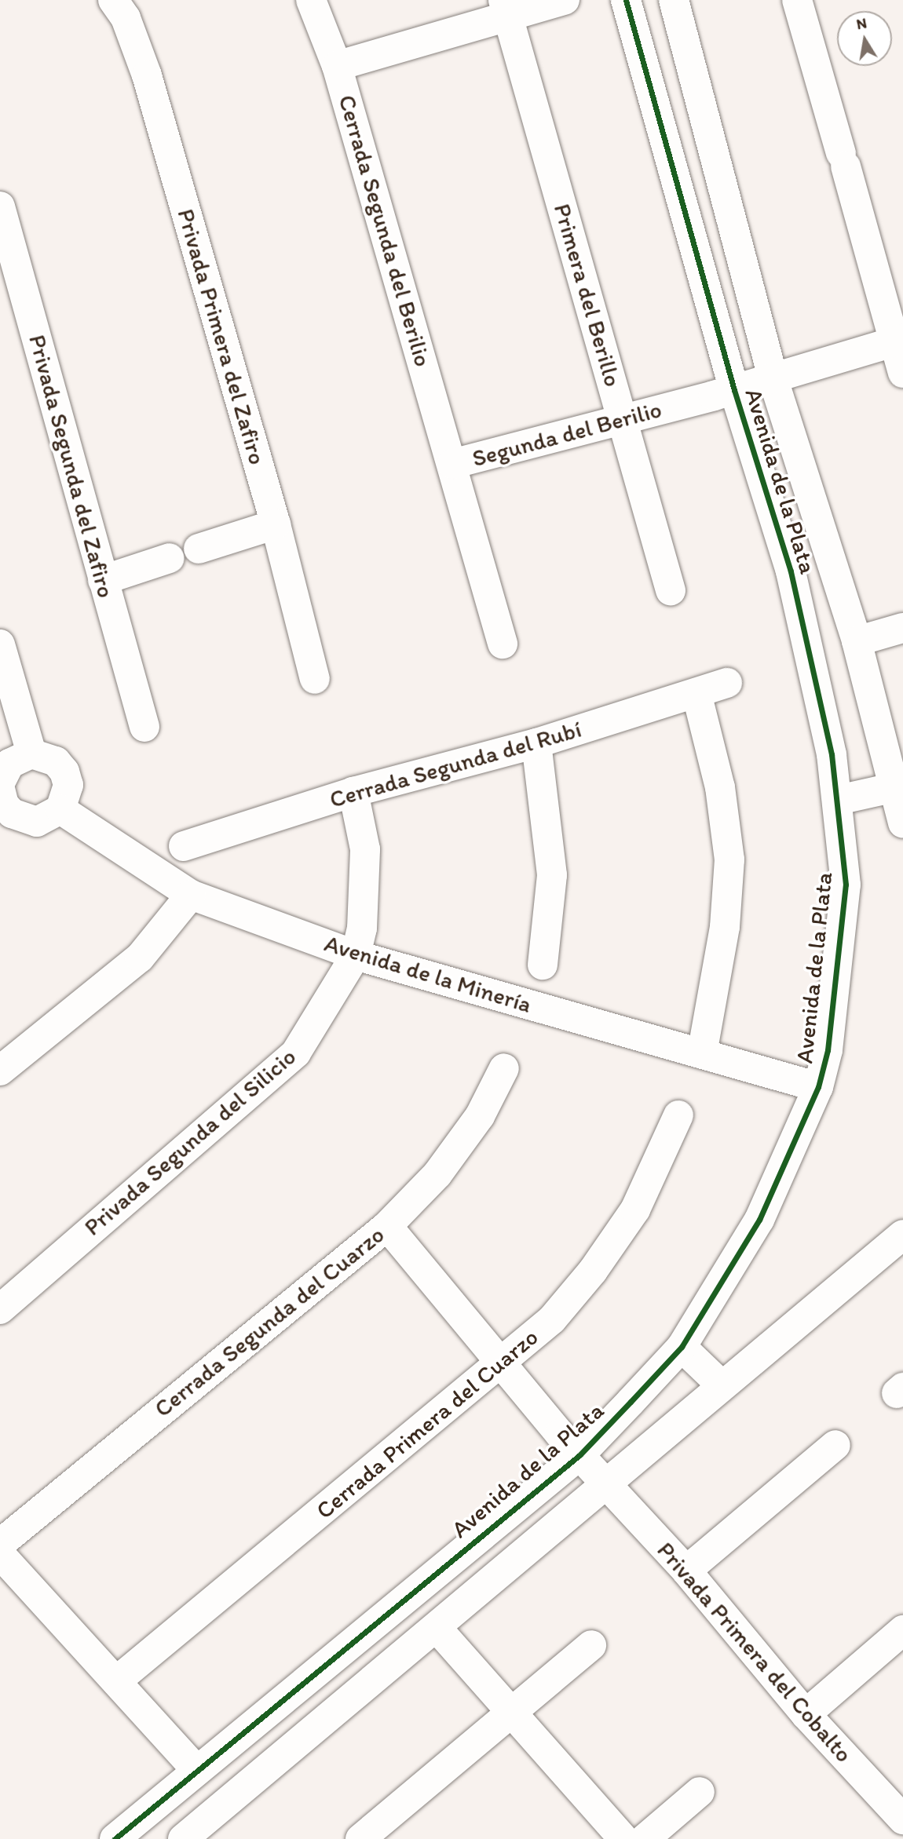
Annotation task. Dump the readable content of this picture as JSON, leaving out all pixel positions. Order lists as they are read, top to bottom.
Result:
{
  "streets": {
    "street": [
      "Cerrada Segunda del Berilio",
      "Primera del Berillo",
      "Privada Primera del Zafiro",
      "Segunda del Berilio",
      "Privada Segunda del Zafiro",
      "Avenida de la Plata",
      "Cerrada Segunda del Rubí",
      "Avenida de la Minería",
      "Privada Segunda del Silicio",
      "Cerrada Segunda del Cuarzo",
      "Cerrada Primera del Cuarzo",
      "Privada Primera del Cobalto"
    ]
  },
  "crossings": [
    ["Cerrada Segunda del Berilio", "Segunda del Berilio"],
    ["Primera del Berillo", "Segunda del Berilio"],
    ["Segunda del Berilio", "Avenida de la Plata"],
    ["Avenida de la Plata", "Avenida de la Minería"],
    ["Avenida de la Plata", "Privada Primera del Cobalto"],
    ["Cerrada Segunda del Rubí", "Privada Segunda del Silicio"],
    ["Avenida de la Minería", "Privada Segunda del Silicio"],
    ["Cerrada Segunda del Cuarzo", "Privada Primera del Cobalto"],
    ["Cerrada Primera del Cuarzo", "Privada Primera del Cobalto"]
  ],
  "north": "top"
}
